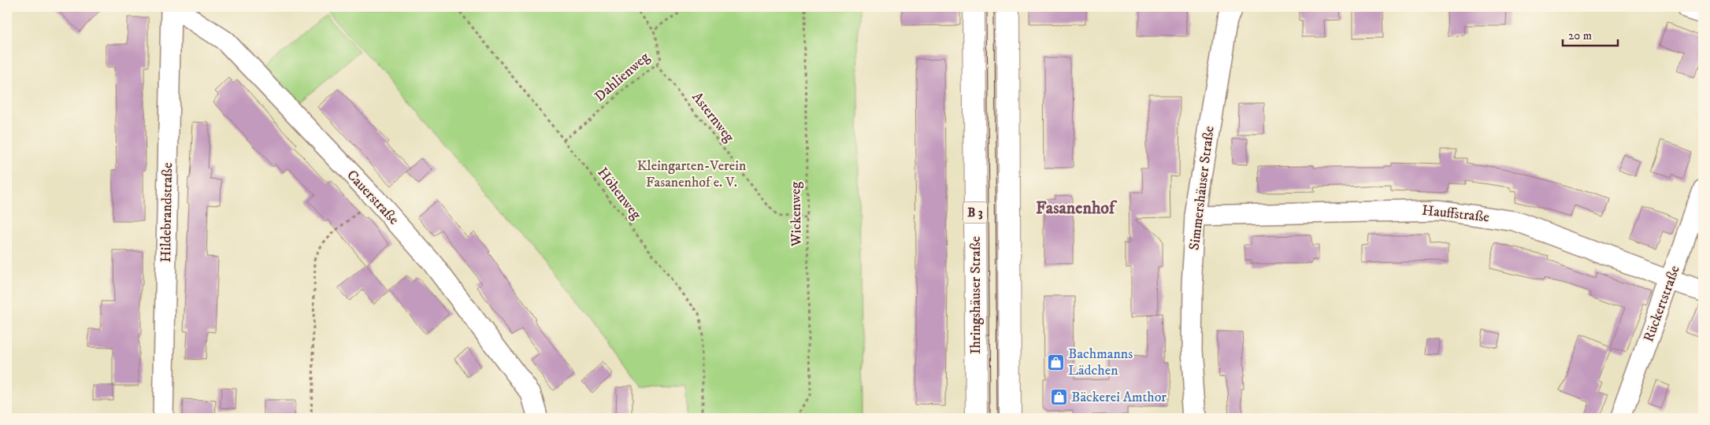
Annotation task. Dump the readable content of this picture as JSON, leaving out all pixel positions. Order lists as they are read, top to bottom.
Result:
{
  "streets": {
    "main road": ["B 3", "Ihringshäuser Straße"],
    "street": [
      "Simmershäuser Straße",
      "Cauerstraße",
      "Hildebrandstraße",
      "Hauffstraße",
      "Rückertstraße"
    ],
    "path": [
      "Dahlienweg",
      "Asternweg",
      "Höhenweg",
      "Wickenweg"
    ]
  },
  "crossings": [
    ["Dahlienweg", "Asternweg"],
    ["Dahlienweg", "Höhenweg"],
    ["Asternweg", "Wickenweg"],
    ["Simmershäuser Straße", "Hauffstraße"],
    ["Cauerstraße", "Hildebrandstraße"],
    ["Hauffstraße", "Rückertstraße"]
  ],
  "districts": ["Fasanenhof"],
  "parks": ["Kleingarten-Verein Fasanenhof e. V."],
  "places": {
    "shop": ["Bachmanns Lädchen", "Bäckerei Amthor"]
  },
  "scale_bar": "20 m"
}
